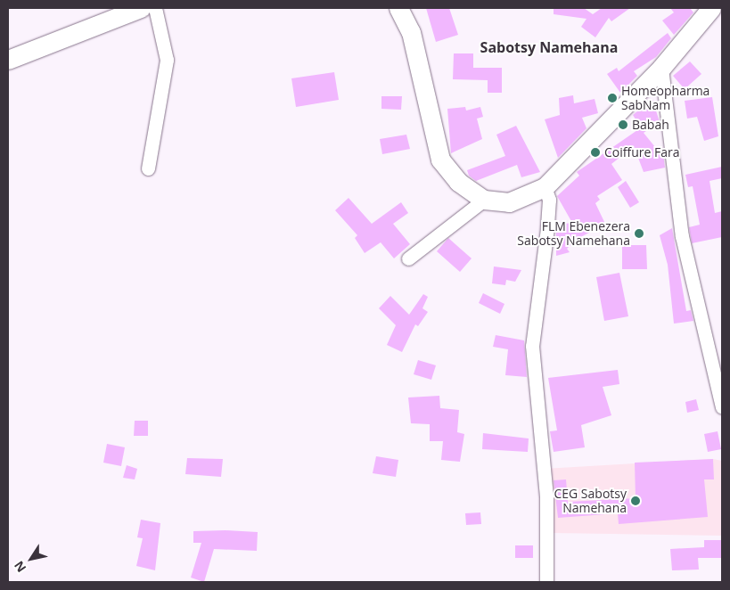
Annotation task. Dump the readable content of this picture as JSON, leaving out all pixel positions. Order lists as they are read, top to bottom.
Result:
{
  "districts": ["Sabotsy Namehana"],
  "places": [
    "Homeopharma SabNam",
    "Babah",
    "Coiffure Fara",
    "FLM Ebenezera Sabotsy Namehana",
    "CEG Sabotsy Namehana"
  ],
  "north": "bottom left"
}
